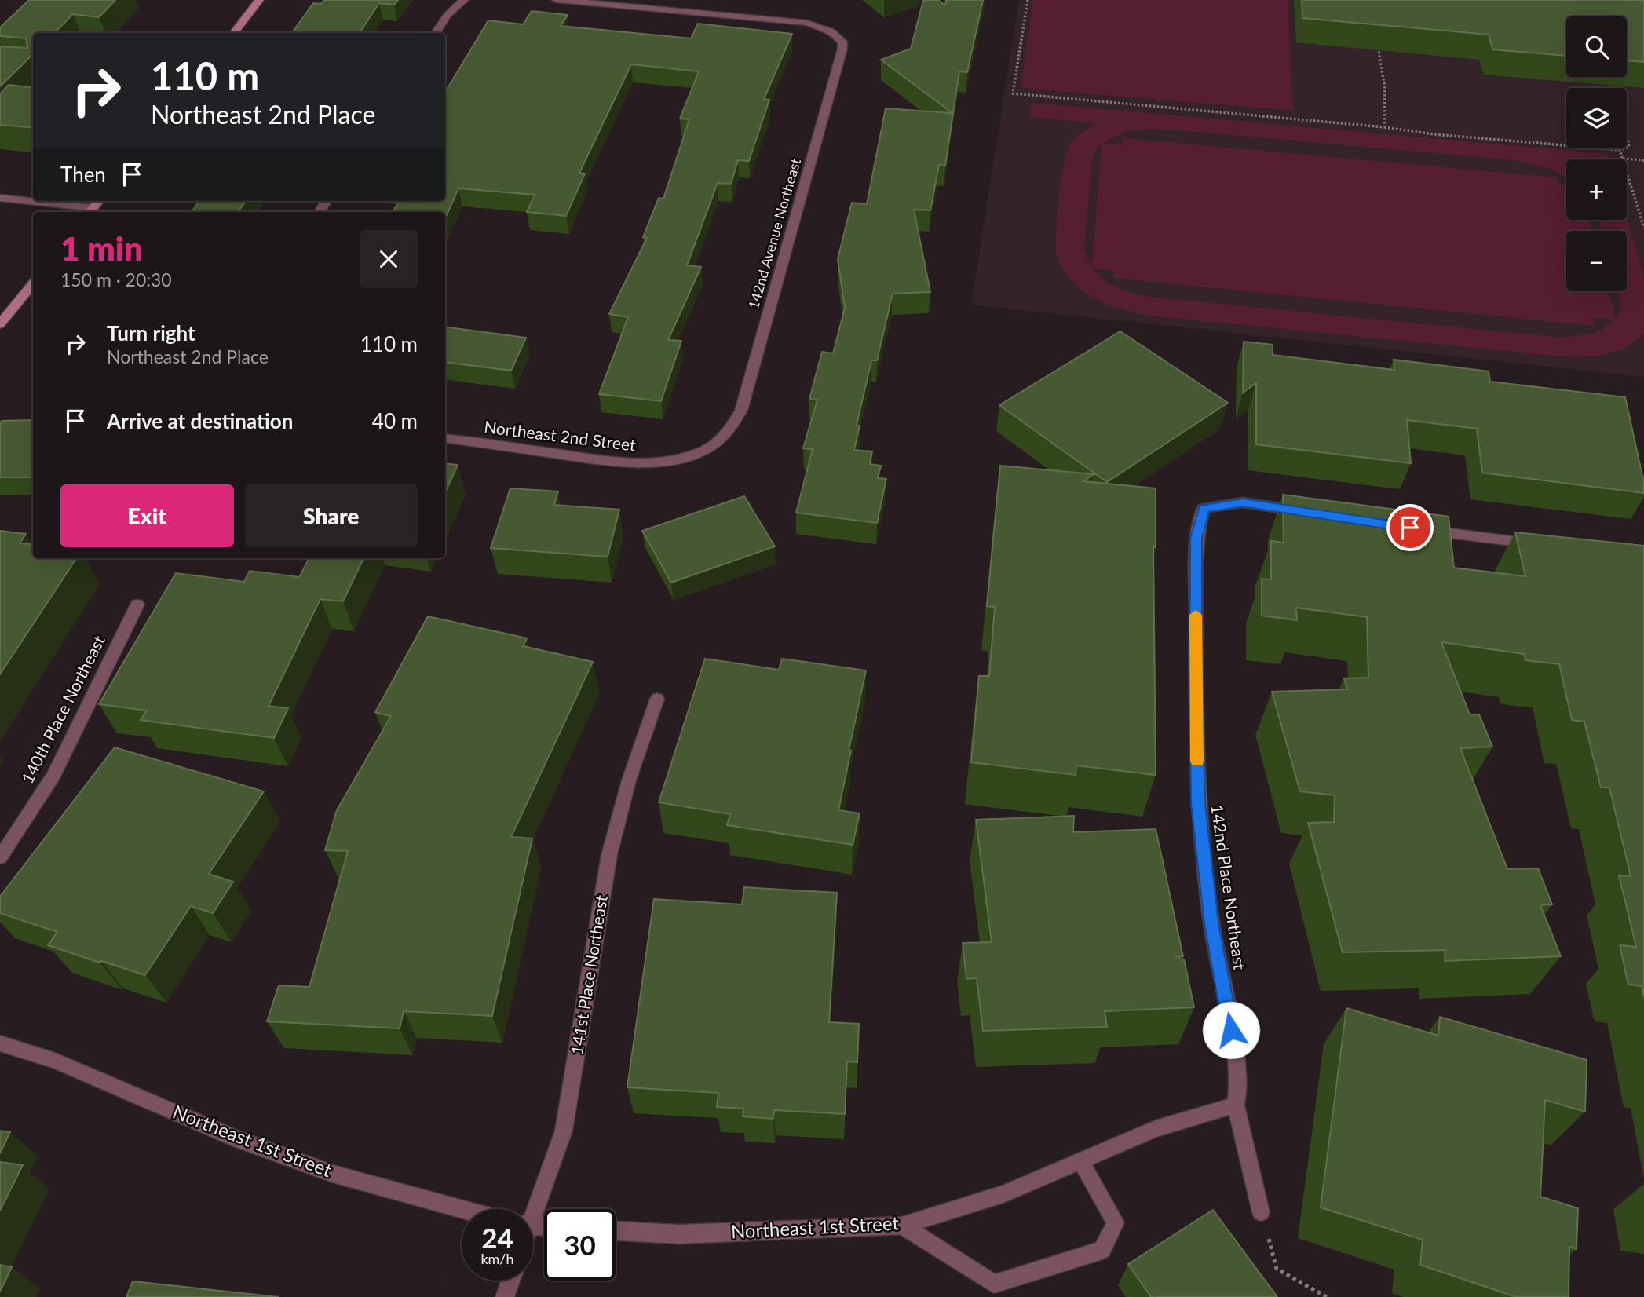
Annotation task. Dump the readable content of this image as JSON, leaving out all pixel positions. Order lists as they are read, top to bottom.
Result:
{
  "streets": {
    "street": [
      "142nd Avenue Northeast",
      "Northeast 2nd Street",
      "140th Place Northeast",
      "142nd Place Northeast",
      "141st Place Northeast",
      "Northeast 1st Street"
    ]
  },
  "crossings": [
    ["142nd Avenue Northeast", "Northeast 2nd Street"],
    ["142nd Place Northeast", "Northeast 1st Street"]
  ],
  "page": {
    "map_buttons": ["+", "−"],
    "turn": ["110 m", "Northeast 2nd Place"],
    "then": "Then",
    "heading": ["1 min", "150 m · 20:30"],
    "list": [
      {
        "name": "Turn right",
        "note": "Northeast 2nd Place",
        "value": "110 m"
      },
      {
        "name": "Arrive at destination",
        "value": "40 m"
      }
    ],
    "buttons": ["Exit", "Share"],
    "speed": "24 km/h",
    "limit": "30"
  }
}
